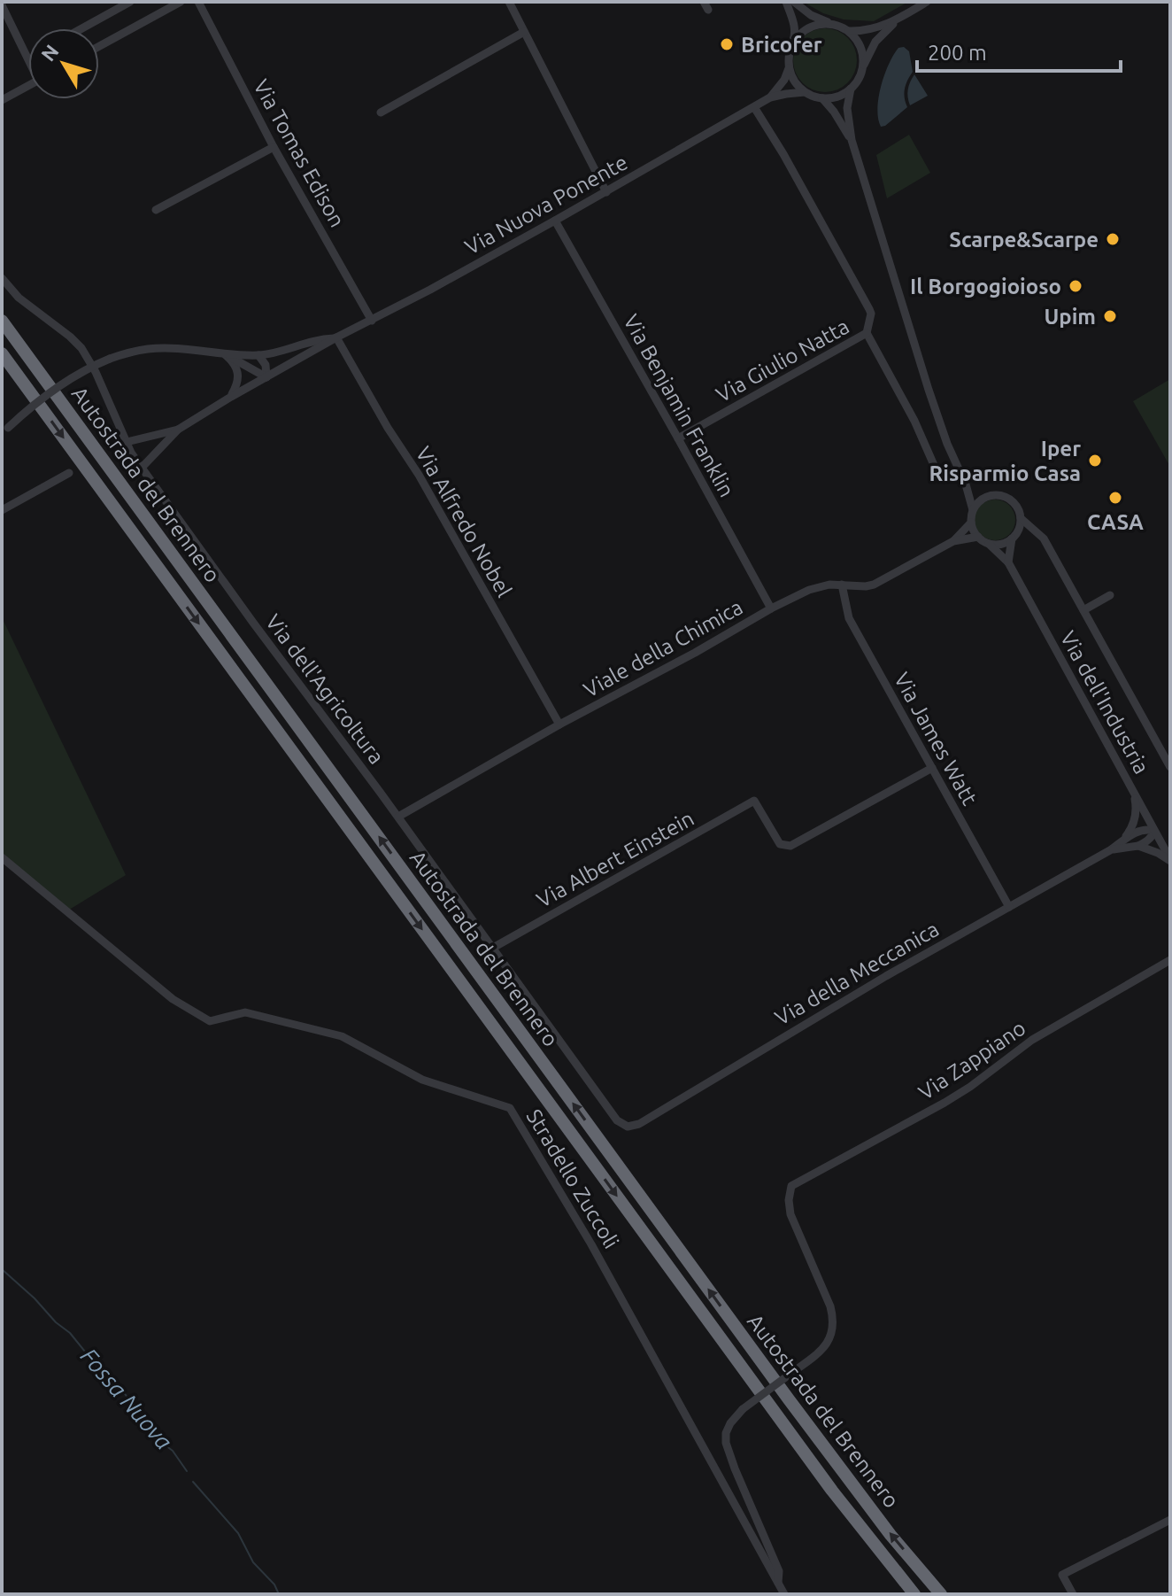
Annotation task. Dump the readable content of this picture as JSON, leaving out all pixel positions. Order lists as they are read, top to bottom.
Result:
{
  "streets": {
    "highway": ["Autostrada del Brennero"],
    "street": [
      "Via Tomas Edison",
      "Via Nuova Ponente",
      "Via Giulio Natta",
      "Via Benjamin Franklin",
      "Via Alfredo Nobel",
      "Viale della Chimica",
      "Via dell'Agricoltura",
      "Via dell'Industria",
      "Via James Watt",
      "Via Albert Einstein",
      "Via della Meccanica",
      "Via Zappiano",
      "Stradello Zuccoli"
    ]
  },
  "crossings": [
    ["Via Tomas Edison", "Via Nuova Ponente"],
    ["Via Nuova Ponente", "Via Benjamin Franklin"],
    ["Via Nuova Ponente", "Via Alfredo Nobel"],
    ["Via Giulio Natta", "Via Benjamin Franklin"],
    ["Via Benjamin Franklin", "Viale della Chimica"],
    ["Via Alfredo Nobel", "Viale della Chimica"],
    ["Viale della Chimica", "Via dell'Agricoltura"],
    ["Viale della Chimica", "Via dell'Industria"],
    ["Viale della Chimica", "Via James Watt"],
    ["Via dell'Agricoltura", "Via Albert Einstein"],
    ["Via dell'Agricoltura", "Via della Meccanica"],
    ["Via dell'Industria", "Via della Meccanica"],
    ["Via James Watt", "Via Albert Einstein"],
    ["Via James Watt", "Via della Meccanica"],
    ["Via Zappiano", "Stradello Zuccoli"]
  ],
  "water": ["Fossa Nuova"],
  "places": [
    "Bricofer",
    "Scarpe&Scarpe",
    "Il Borgogioioso",
    "Upim",
    "Iper Risparmio Casa",
    "CASA"
  ],
  "scale_bar": "200 m",
  "north": "top left"
}
